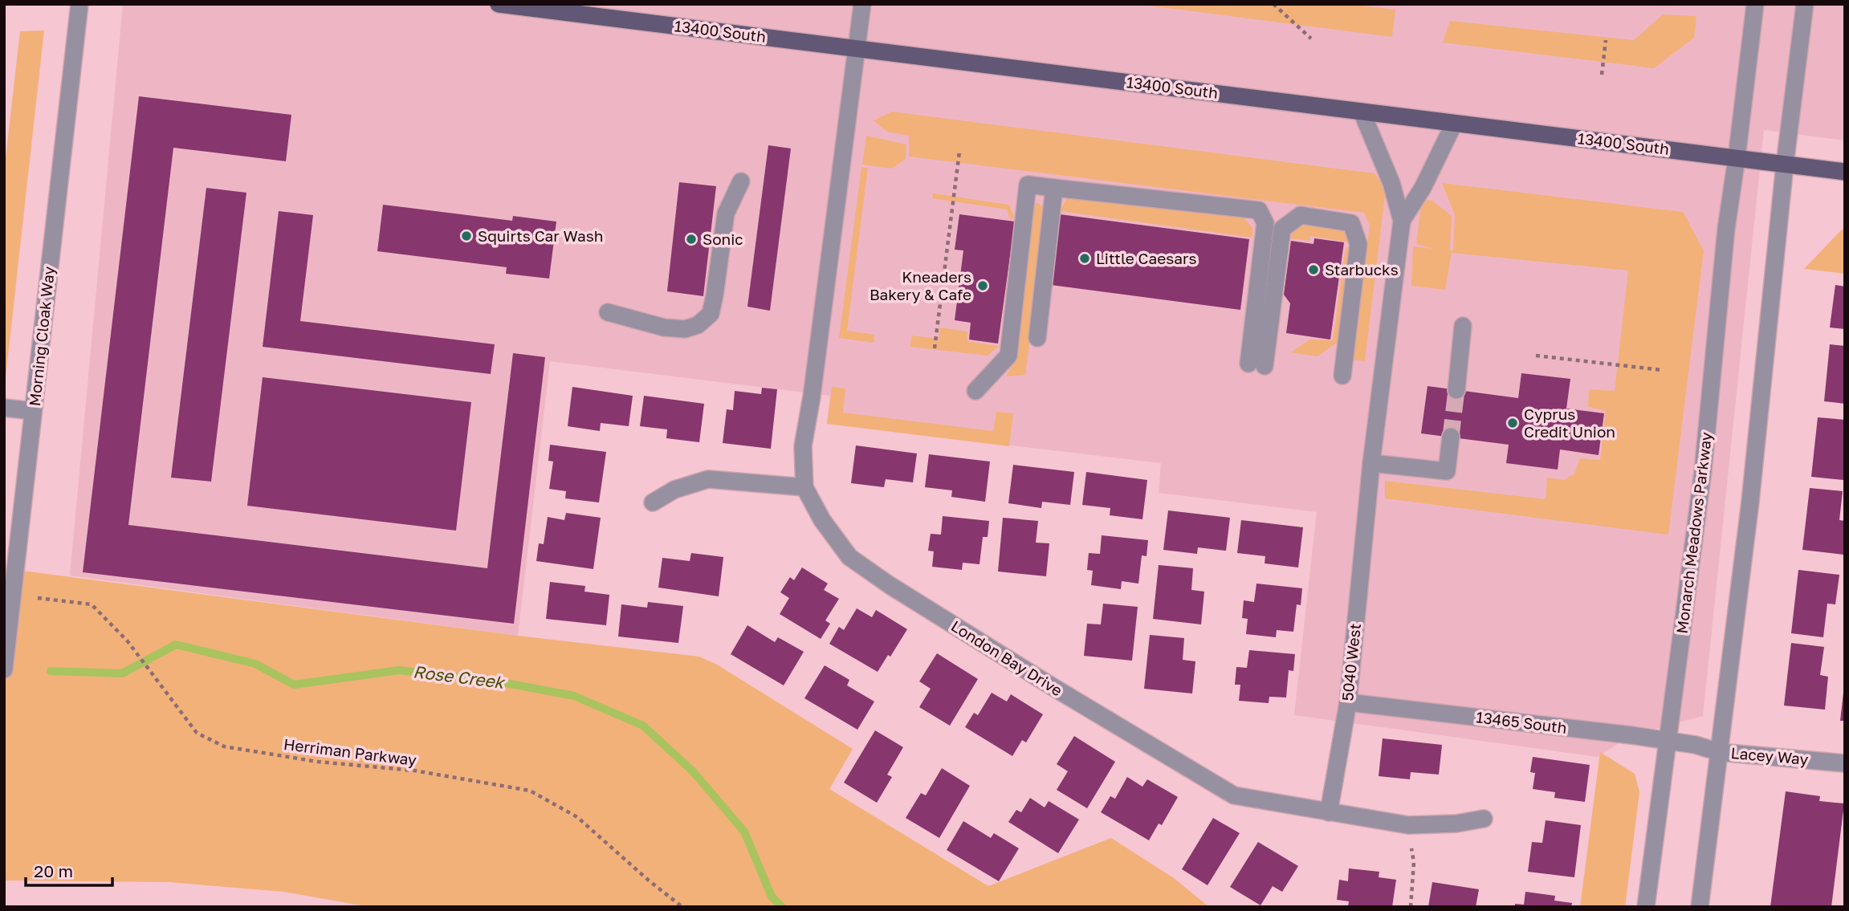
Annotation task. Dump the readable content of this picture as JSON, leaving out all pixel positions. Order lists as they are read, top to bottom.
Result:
{
  "streets": {
    "main road": ["13400 South"],
    "street": [
      "Morning Cloak Way",
      "Monarch Meadows Parkway",
      "London Bay Drive",
      "5040 West",
      "13465 South",
      "Lacey Way"
    ],
    "path": ["Herriman Parkway"]
  },
  "crossings": [
    ["13400 South", "Monarch Meadows Parkway"],
    ["13400 South", "London Bay Drive"],
    ["Monarch Meadows Parkway", "13465 South"],
    ["London Bay Drive", "5040 West"],
    ["5040 West", "13465 South"],
    ["13465 South", "Lacey Way"]
  ],
  "water": ["Rose Creek"],
  "places": [
    "Squirts Car Wash",
    "Sonic",
    "Little Caesars",
    "Starbucks",
    "Kneaders Bakery & Cafe",
    "Cyprus Credit Union"
  ],
  "scale_bar": "20 m"
}
